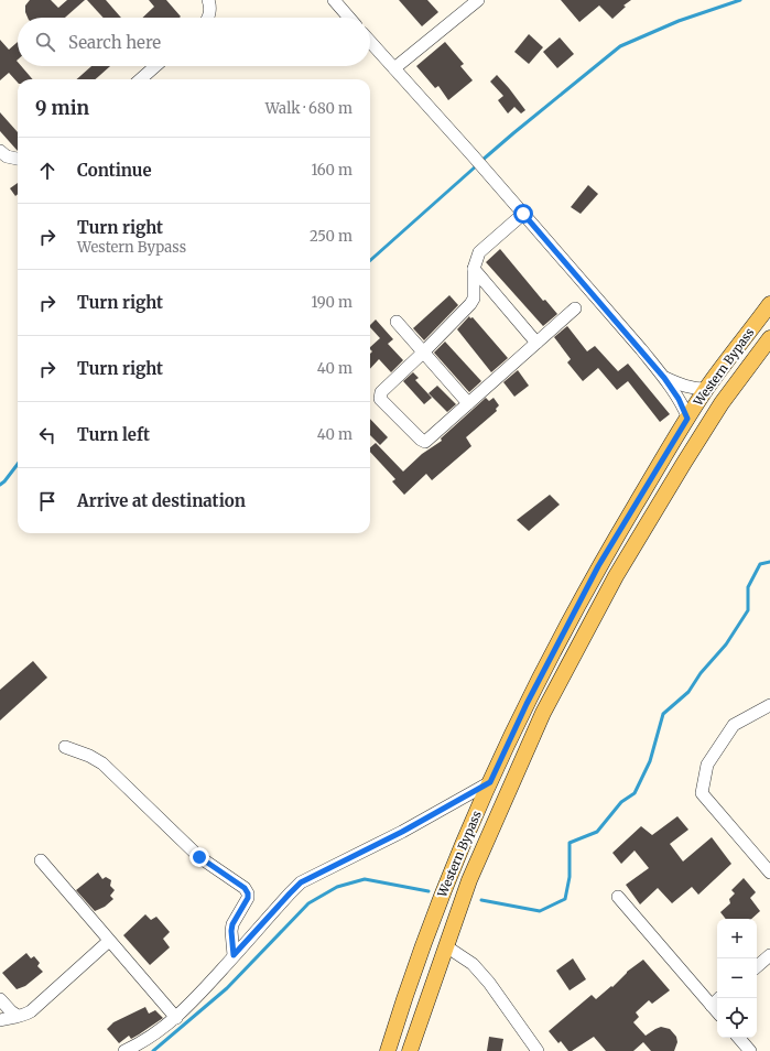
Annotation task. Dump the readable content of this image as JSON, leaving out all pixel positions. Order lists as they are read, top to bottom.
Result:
{
  "streets": {
    "main road": ["Western Bypass"]
  },
  "page": {
    "search": "Search here",
    "heading": ["9 min", "Walk · 680 m"],
    "list": [
      ["Continue", "160 m"],
      ["Turn right", "Western Bypass", "250 m"],
      ["Turn right", "190 m"],
      ["Turn right", "40 m"],
      ["Turn left", "40 m"],
      "Arrive at destination"
    ],
    "map_buttons": ["+", "−"]
  }
}
